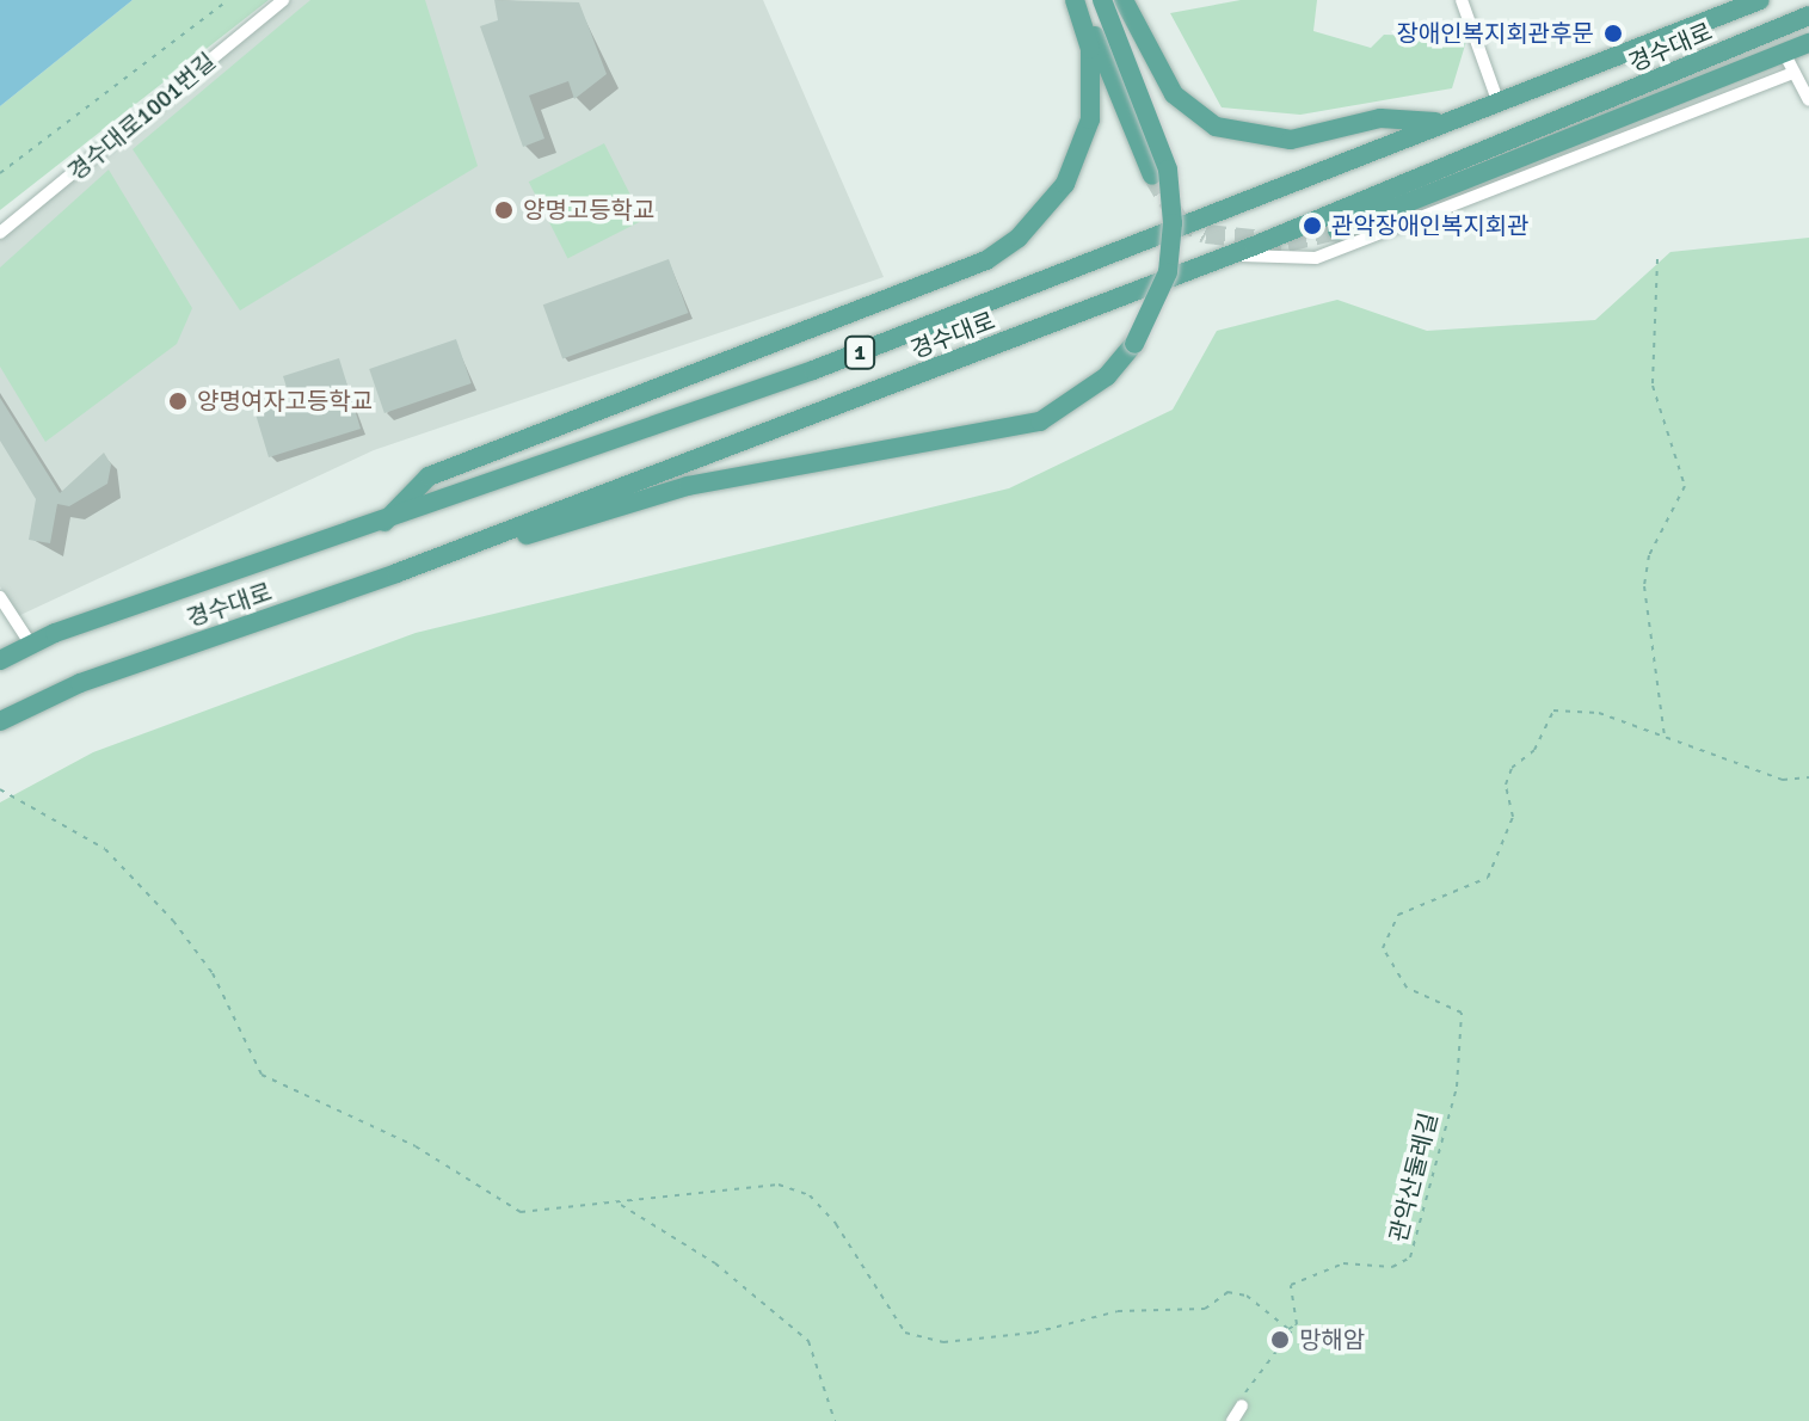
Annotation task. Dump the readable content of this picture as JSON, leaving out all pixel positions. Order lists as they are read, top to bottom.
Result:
{
  "streets": {
    "main road": ["경수대로", "1"],
    "street": ["경수대로1001번길"],
    "path": ["관악산둘레길"]
  },
  "places": [
    "장애인복지회관후문",
    "양명고등학교",
    "관악장애인복지회관",
    "양명여자고등학교",
    "망해암"
  ]
}
